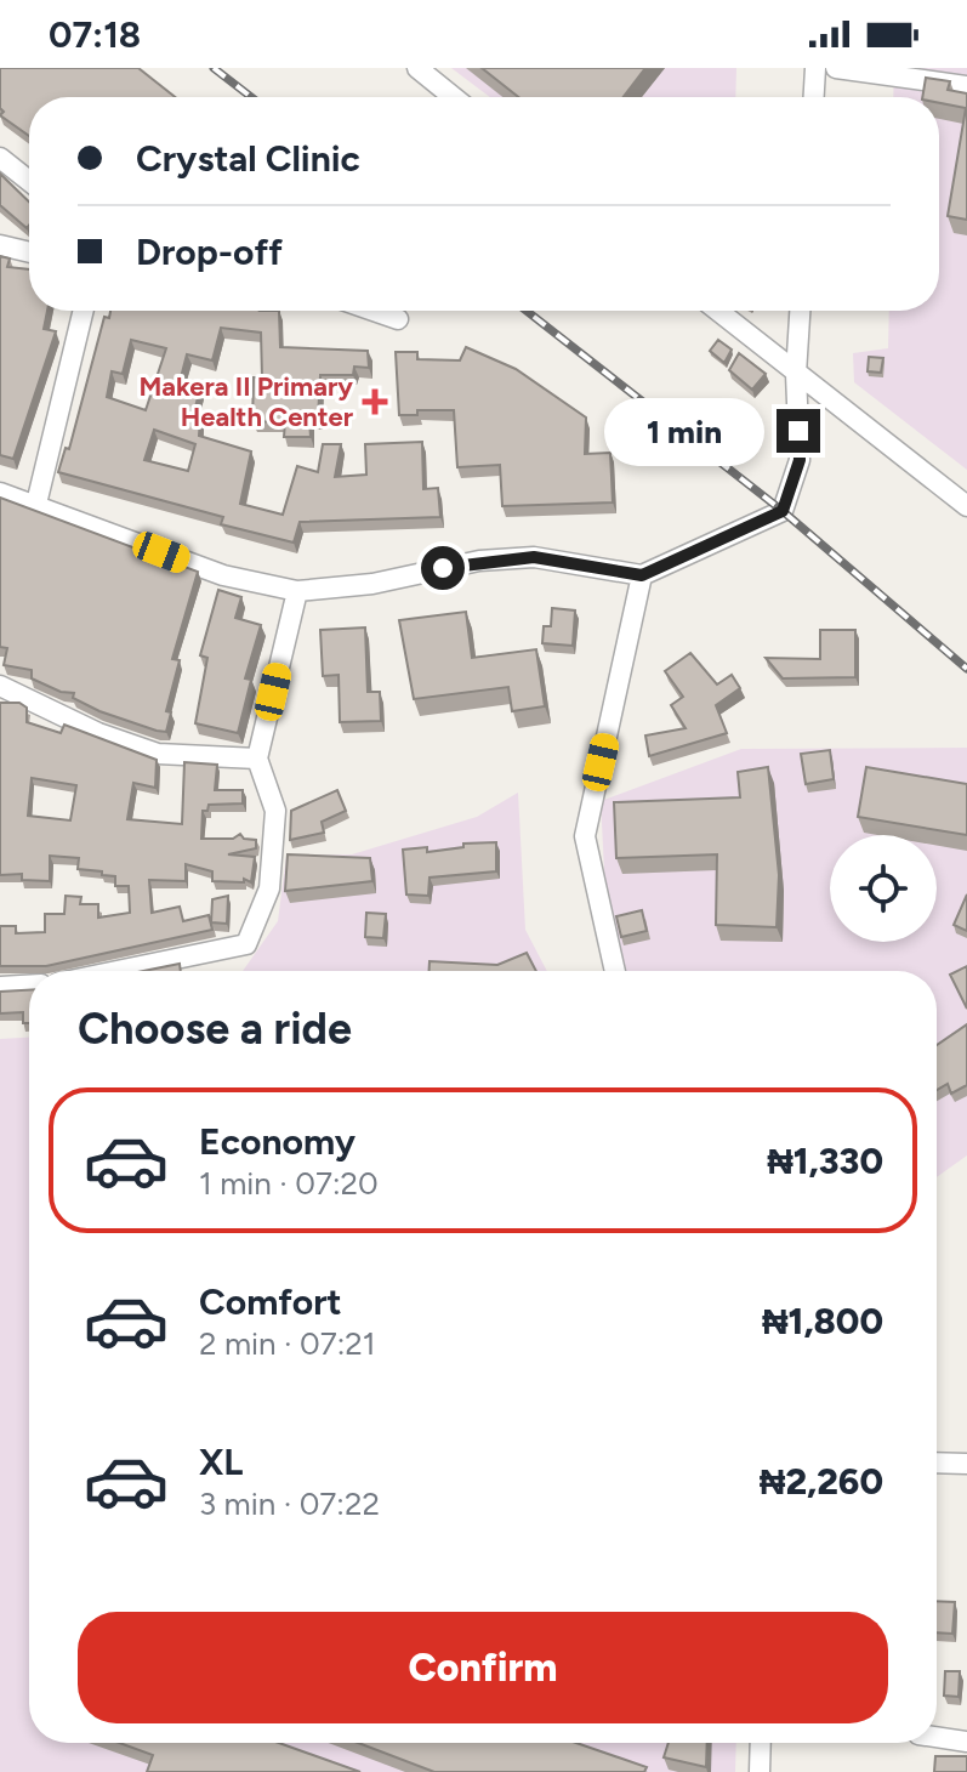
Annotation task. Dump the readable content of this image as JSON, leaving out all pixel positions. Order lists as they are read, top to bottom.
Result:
{
  "places": {
    "health": ["Makera II Primary Health Center"]
  },
  "page": {
    "status": "07:18",
    "banner": ["Crystal Clinic", "Drop-off"],
    "bubble": "1 min",
    "heading": "Choose a ride",
    "list": [
      {
        "name": "Economy",
        "note": "1 min · 07:20",
        "value": "₦1,330"
      },
      {
        "name": "Comfort",
        "note": "2 min · 07:21",
        "value": "₦1,800"
      },
      {
        "name": "XL",
        "note": "3 min · 07:22",
        "value": "₦2,260"
      }
    ],
    "buttons": "Confirm"
  }
}
